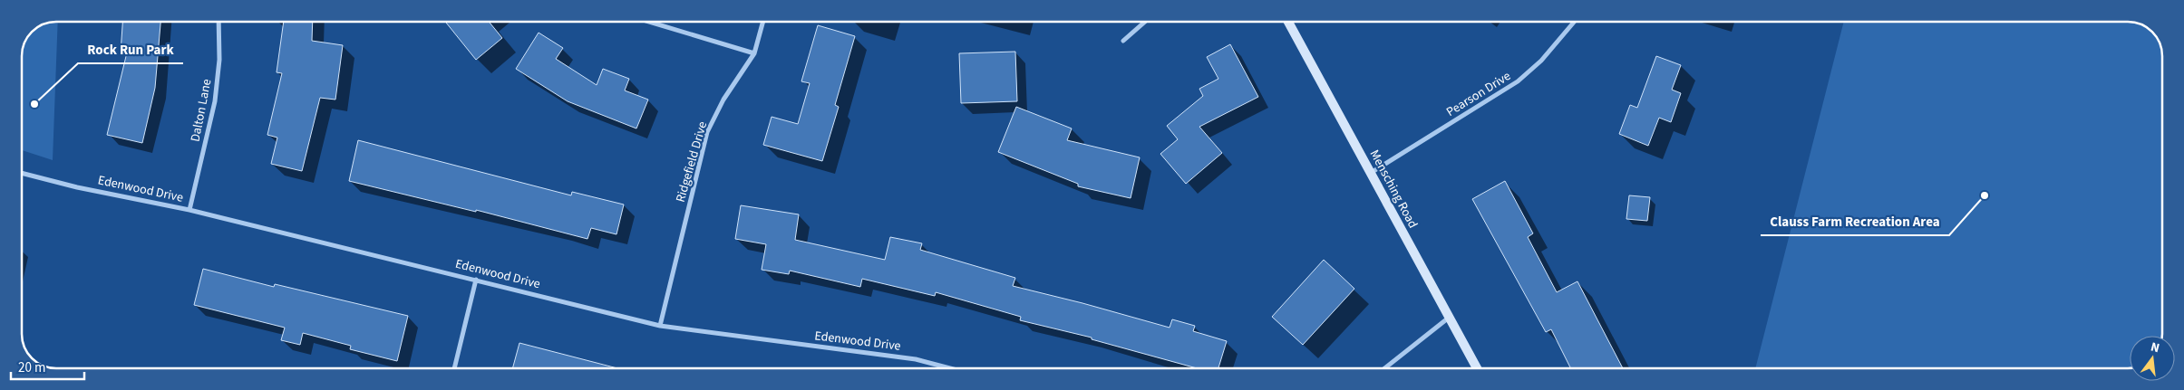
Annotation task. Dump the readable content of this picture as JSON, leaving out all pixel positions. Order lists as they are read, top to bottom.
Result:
{
  "streets": {
    "street": [
      "Pearson Drive",
      "Dalton Lane",
      "Ridgefield Drive",
      "Edenwood Drive",
      "Mensching Road"
    ]
  },
  "crossings": [
    ["Pearson Drive", "Mensching Road"],
    ["Dalton Lane", "Edenwood Drive"],
    ["Ridgefield Drive", "Edenwood Drive"]
  ],
  "places": ["Rock Run Park", "Clauss Farm Recreation Area"],
  "scale_bar": "20 m",
  "north": "top"
}
